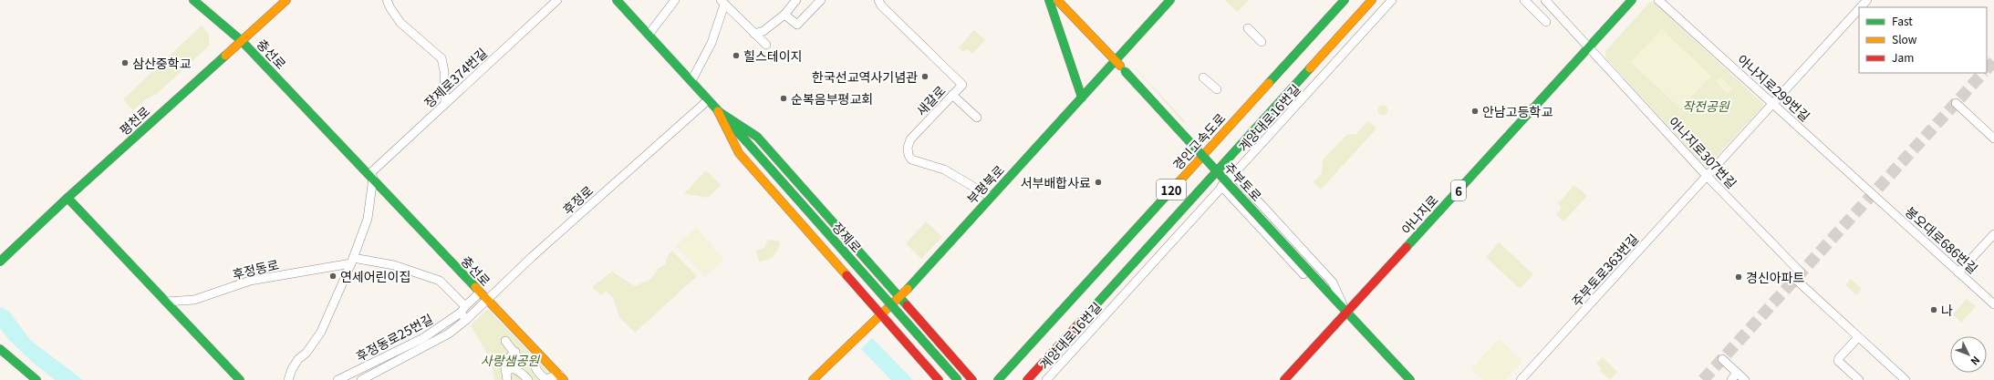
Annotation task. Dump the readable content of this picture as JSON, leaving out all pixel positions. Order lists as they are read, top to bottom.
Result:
{
  "streets": {
    "main road": [
      "충선로",
      "평천로",
      "경인고속도로",
      "주부토로",
      "부평북로",
      "120",
      "6",
      "아나지로",
      "장제로"
    ],
    "street": [
      "장제로374번길",
      "아나지로299번길",
      "새갈로",
      "계양대로16번길",
      "아나지로307번길",
      "후정로",
      "봉오대로686번길",
      "후정동로",
      "주부토로363번길",
      "후정동로25번길"
    ]
  },
  "crossings": [
    ["충선로", "장제로374번길"],
    ["충선로", "평천로"],
    ["충선로", "후정로"],
    ["아나지로299번길", "봉오대로686번길"],
    ["아나지로299번길", "주부토로363번길"],
    ["새갈로", "부평북로"],
    ["아나지로307번길", "아나지로"],
    ["아나지로307번길", "주부토로363번길"],
    ["주부토로", "부평북로"],
    ["주부토로", "아나지로"],
    ["부평북로", "장제로"],
    ["후정로", "장제로"]
  ],
  "parks": ["작전공원", "사랑샘공원"],
  "places": [
    "힐스테이지",
    "삼산중학교",
    "한국선교역사기념관",
    "순복음부평교회",
    "안남고등학교",
    "서부배합사료",
    "연세어린이집",
    "경신아파트",
    "나"
  ],
  "legend": ["Fast", "Slow", "Jam"],
  "north": "bottom right"
}
